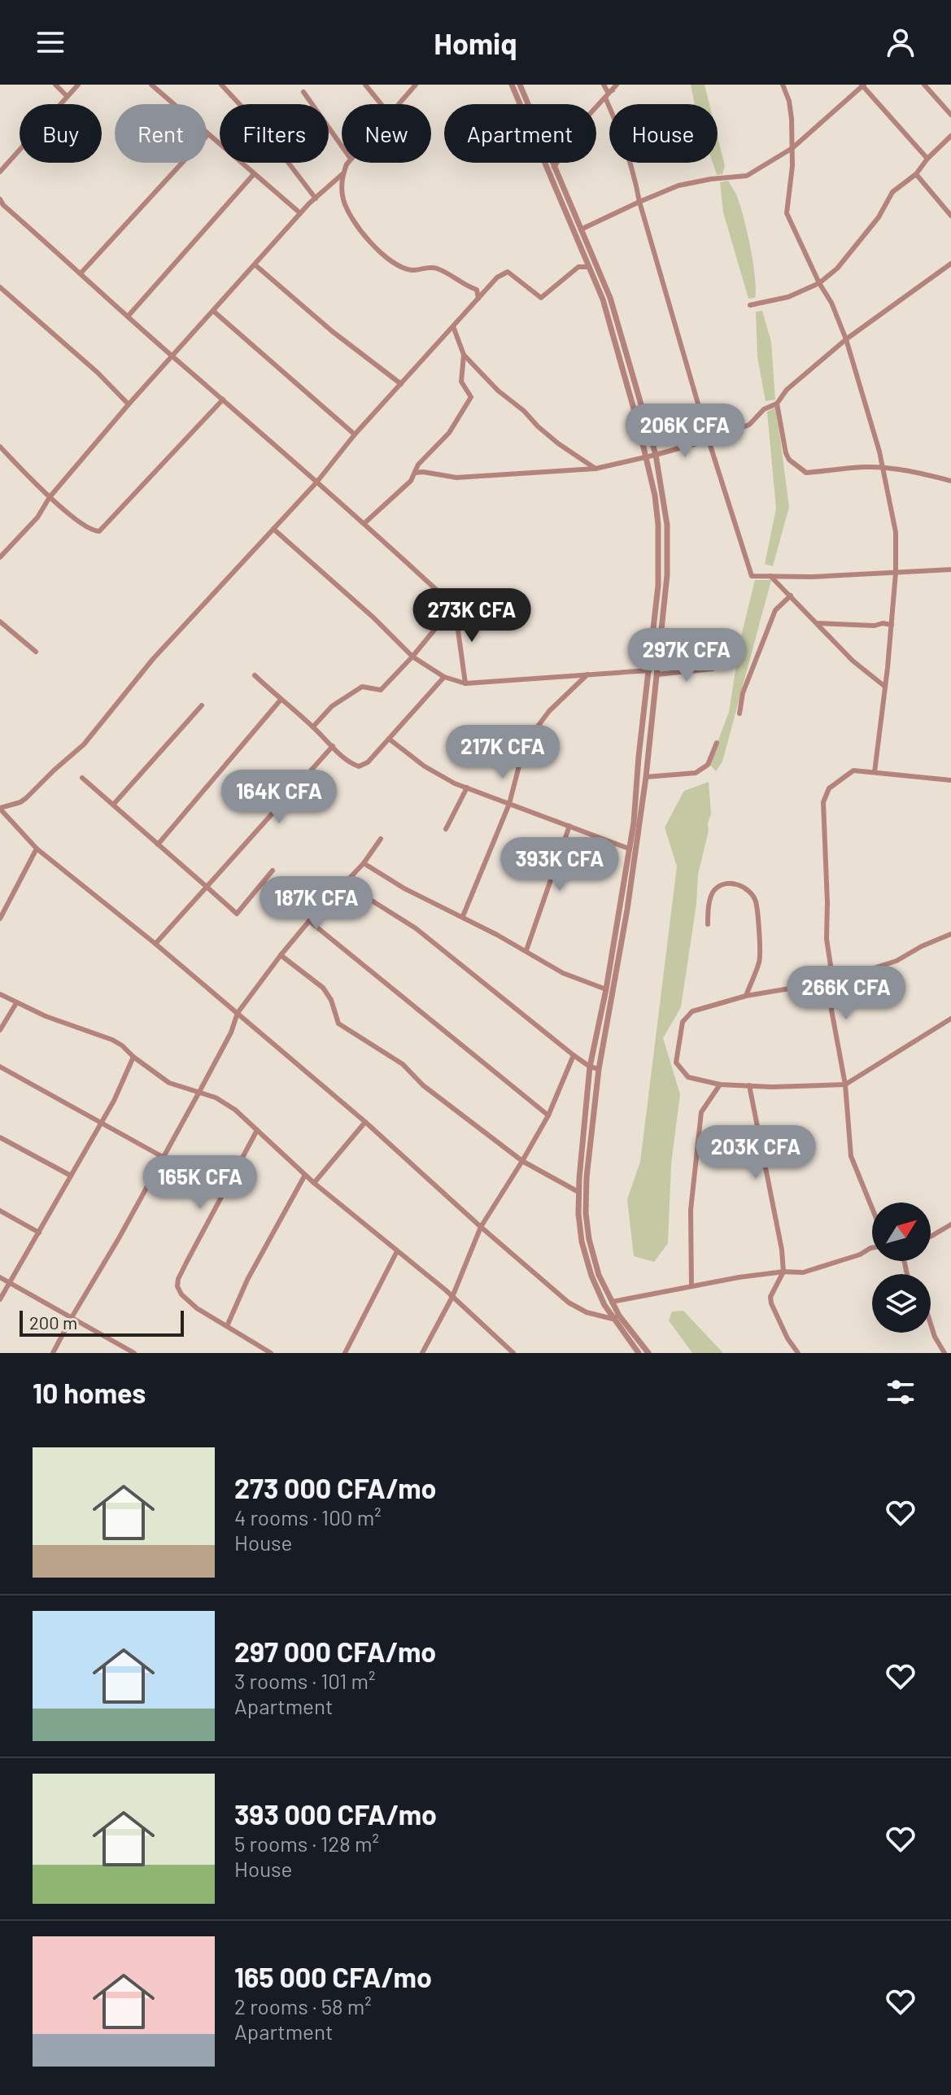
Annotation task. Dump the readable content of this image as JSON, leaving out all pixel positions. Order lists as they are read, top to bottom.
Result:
{
  "scale_bar": "200 m",
  "north": "top right",
  "page": {
    "header": "Homiq",
    "chip": [
      "Buy",
      "Rent",
      "Filters",
      "New",
      "Apartment",
      "House"
    ],
    "price": [
      "206K CFA",
      "273K CFA",
      "297K CFA",
      "217K CFA",
      "164K CFA",
      "393K CFA",
      "187K CFA",
      "266K CFA",
      "203K CFA",
      "165K CFA"
    ],
    "scale": "200 m",
    "heading": "10 homes",
    "list": [
      {
        "name": "273 000 CFA/mo",
        "note": "4 rooms · 100 m² · House"
      },
      {
        "name": "297 000 CFA/mo",
        "note": "3 rooms · 101 m² · Apartment"
      },
      {
        "name": "393 000 CFA/mo",
        "note": "5 rooms · 128 m² · House"
      },
      {
        "name": "165 000 CFA/mo",
        "note": "2 rooms · 58 m² · Apartment"
      }
    ]
  }
}
